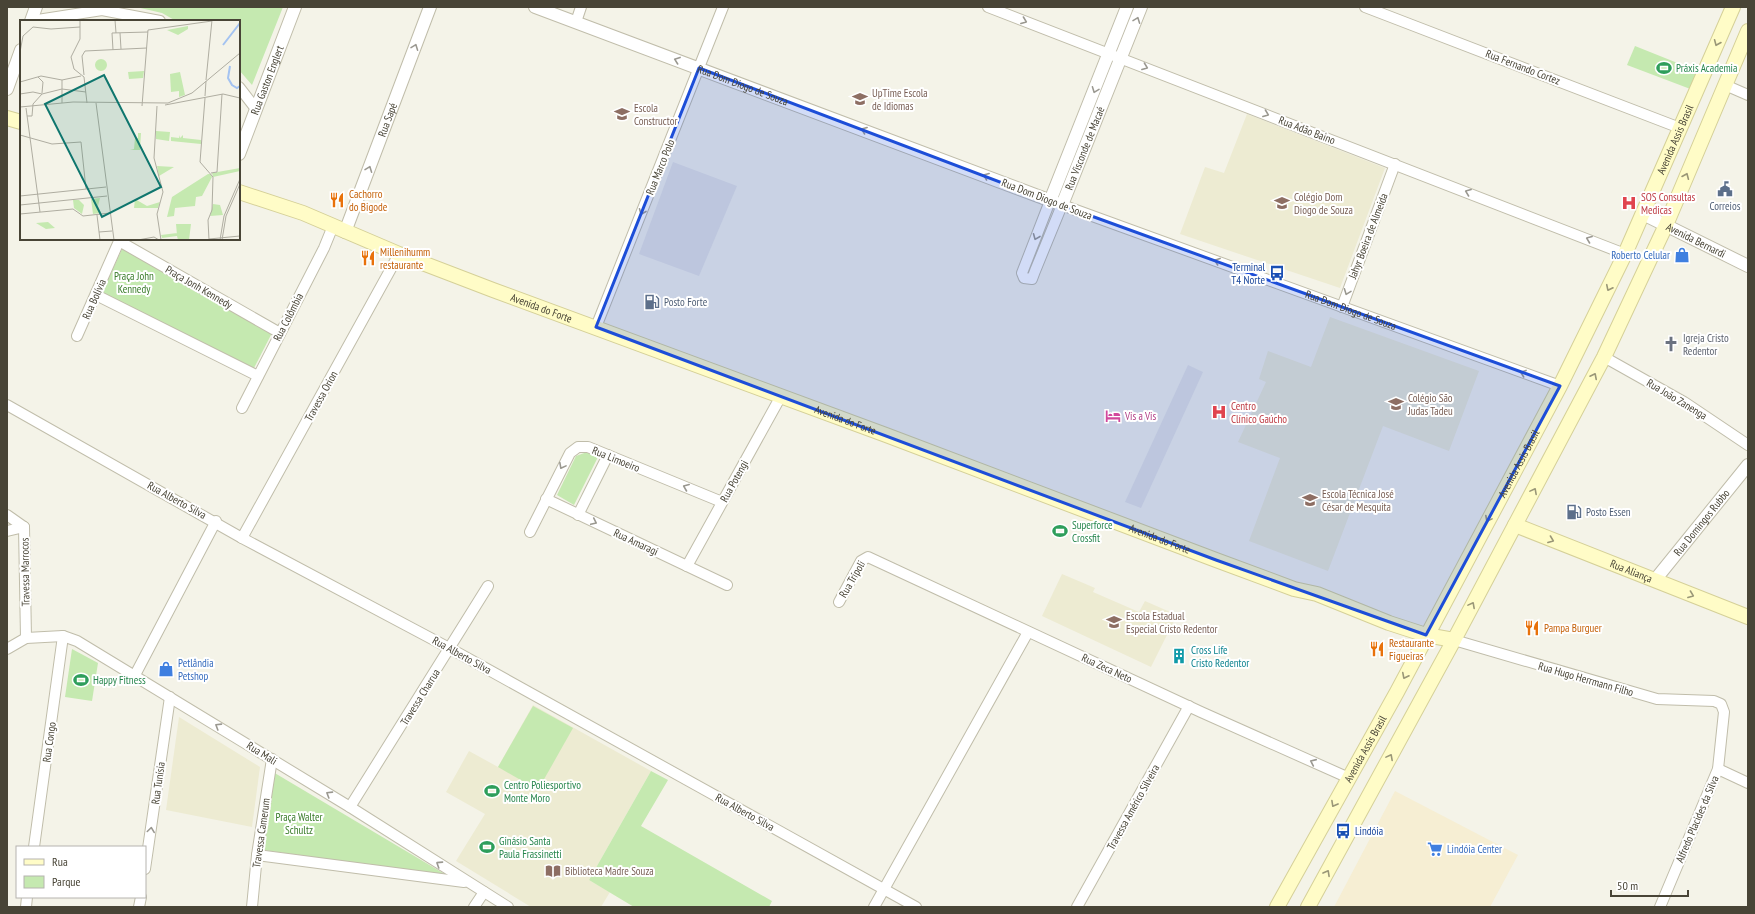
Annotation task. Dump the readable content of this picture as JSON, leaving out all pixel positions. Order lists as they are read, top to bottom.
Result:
{
  "streets": {
    "main road": ["Avenida Assis Brasil", "Avenida do Forte", "Rua Aliança"],
    "street": [
      "Rua Fernando Cortez",
      "Rua Gaston Englert",
      "Rua Dom Diogo de Souza",
      "Rua Sapé",
      "Rua Adão Baino",
      "Rua Visconde de Macaé",
      "Rua Marco Polo",
      "Jahyr Boeira de Almeida",
      "Avenida Bernardi",
      "Praça Jonh Kennedy",
      "Rua Bolívia",
      "Rua Colômbia",
      "Travessa Orion",
      "Rua João Zanenga",
      "Rua Limoeiro",
      "Rua Potengi",
      "Rua Alberto Silva",
      "Rua Domingos Rubbo",
      "Rua Amaragi",
      "Travessa Marrocos",
      "Rua Trípoli",
      "Rua Zeca Neto",
      "Rua Hugo Herrmann Filho",
      "Travessa Charrua",
      "Rua Congo",
      "Rua Mali",
      "Rua Tunísia",
      "Travessa Américo Silveira",
      "Alfredo Placides da Silva",
      "Travessa Camerum"
    ]
  },
  "crossings": [
    ["Rua Fernando Cortez", "Avenida Assis Brasil"],
    ["Rua Dom Diogo de Souza", "Avenida Assis Brasil"],
    ["Rua Dom Diogo de Souza", "Rua Visconde de Macaé"],
    ["Rua Dom Diogo de Souza", "Rua Marco Polo"],
    ["Rua Dom Diogo de Souza", "Jahyr Boeira de Almeida"],
    ["Rua Sapé", "Avenida do Forte"],
    ["Rua Sapé", "Rua Colômbia"],
    ["Rua Adão Baino", "Avenida Assis Brasil"],
    ["Rua Adão Baino", "Rua Visconde de Macaé"],
    ["Rua Adão Baino", "Jahyr Boeira de Almeida"],
    ["Avenida Assis Brasil", "Avenida Bernardi"],
    ["Avenida Assis Brasil", "Avenida do Forte"],
    ["Avenida Assis Brasil", "Rua Zeca Neto"],
    ["Rua Marco Polo", "Avenida do Forte"],
    ["Praça Jonh Kennedy", "Rua Bolívia"],
    ["Praça Jonh Kennedy", "Rua Colômbia"],
    ["Avenida do Forte", "Rua Colômbia"],
    ["Avenida do Forte", "Travessa Orion"],
    ["Avenida do Forte", "Rua Potengi"],
    ["Avenida do Forte", "Rua Hugo Herrmann Filho"],
    ["Travessa Orion", "Rua Alberto Silva"],
    ["Rua Limoeiro", "Rua Potengi"],
    ["Rua Limoeiro", "Rua Amaragi"],
    ["Rua Potengi", "Rua Amaragi"],
    ["Rua Alberto Silva", "Travessa Charrua"],
    ["Rua Domingos Rubbo", "Rua Aliança"],
    ["Travessa Marrocos", "Rua Mali"],
    ["Rua Trípoli", "Rua Zeca Neto"],
    ["Rua Zeca Neto", "Travessa Américo Silveira"],
    ["Rua Hugo Herrmann Filho", "Alfredo Placides da Silva"],
    ["Travessa Charrua", "Rua Mali"],
    ["Rua Congo", "Rua Mali"],
    ["Rua Mali", "Rua Tunísia"],
    ["Rua Mali", "Travessa Camerum"]
  ],
  "one_way": [
    "Rua Dom Diogo de Souza",
    "Rua Sapé",
    "Rua Marco Polo",
    "Jahyr Boeira de Almeida",
    "Rua Limoeiro",
    "Rua Amaragi",
    "Rua Aliança",
    "Rua Tunísia"
  ],
  "parks": ["Praça John Kennedy", "Praça Walter Schultz"],
  "places": {
    "sports": [
      "Práxis Academia",
      "Superforce Crossfit",
      "Happy Fitness",
      "Centro Poliesportivo Monte Moro",
      "Ginásio Santa Paula Frassinetti"
    ],
    "school or university": [
      "UpTime Escola de Idiomas",
      "Escola Constructor",
      "Colégio Dom Diogo de Souza",
      "Colégio São Judas Tadeu",
      "Escola Técnica José César de Mesquita",
      "Escola Estadual Especial Cristo Redentor"
    ],
    "public building": ["Correios"],
    "restaurant": [
      "Cachorro do Bigode",
      "Millenihumm restaurante",
      "Pampa Burguer",
      "Restaurante Figueiras"
    ],
    "hospital": ["SOS Consultas Medicas", "Centro Clínico Gaúcho"],
    "shop": ["Roberto Celular", "Petlândia Petshop"],
    "bus stop": ["Terminal T4 Norte", "Lindóia"],
    "fuel station": ["Posto Forte", "Posto Essen"],
    "church": ["Igreja Cristo Redentor"],
    "hotel": ["Vis a Vis"],
    "building": ["Cross Life Cristo Redentor"],
    "supermarket": ["Lindóia Center"],
    "library": ["Biblioteca Madre Souza"]
  },
  "legend": ["Rua", "Parque"],
  "scale_bar": "50 m"
}
